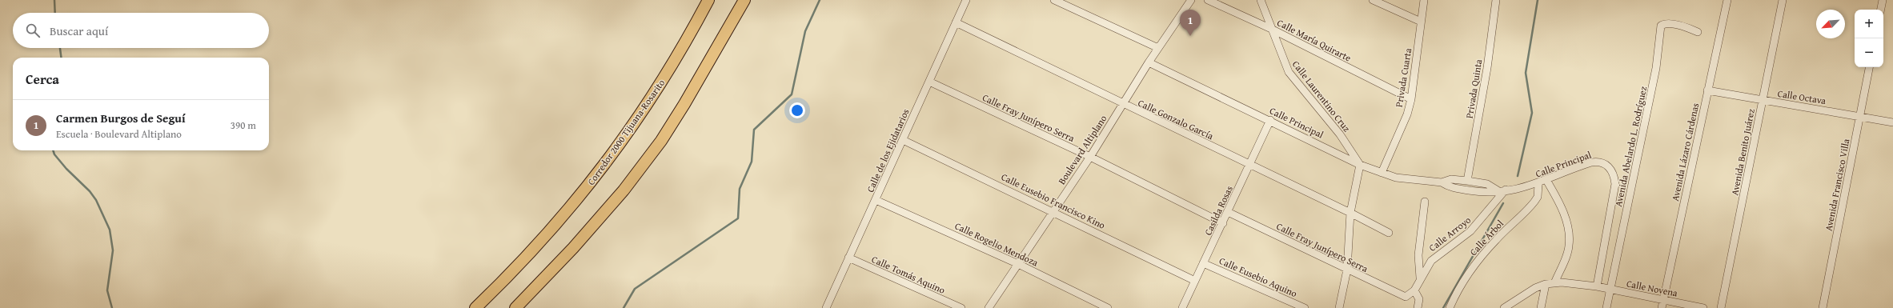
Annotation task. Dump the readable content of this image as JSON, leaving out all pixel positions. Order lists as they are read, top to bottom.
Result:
{
  "streets": {
    "highway": ["Corredor 2000 Tijuana-Rosarito"],
    "street": [
      "Calle María Quirarte",
      "Privada Cuarta",
      "Privada Quinta",
      "Calle Laurentino Cruz",
      "Calle Octava",
      "Calle Fray Junípero Serra",
      "Calle Gonzalo García",
      "Calle Principal",
      "Avenida Abelardo L. Rodríguez",
      "Boulevard Altiplano",
      "Calle de los Ejidatarios",
      "Avenida Lázaro Cárdenas",
      "Avenida Benito Juárez",
      "Avenida Francisco Villa",
      "Calle Eusebio Francisco Kino",
      "Casilda Rosas",
      "Calle Arroyo",
      "Calle Árbol",
      "Calle Rogelio Mendoza",
      "Calle Tomás Aquino",
      "Calle Eusebio Aquino",
      "Calle Novena"
    ]
  },
  "crossings": [
    ["Calle María Quirarte", "Privada Cuarta"],
    ["Calle María Quirarte", "Calle Laurentino Cruz"],
    ["Privada Cuarta", "Calle Principal"],
    ["Privada Quinta", "Calle Principal"],
    ["Calle Laurentino Cruz", "Calle Principal"],
    ["Calle Octava", "Avenida Lázaro Cárdenas"],
    ["Calle Octava", "Avenida Benito Juárez"],
    ["Calle Octava", "Avenida Francisco Villa"],
    ["Calle Fray Junípero Serra", "Boulevard Altiplano"],
    ["Calle Fray Junípero Serra", "Calle de los Ejidatarios"],
    ["Calle Fray Junípero Serra", "Casilda Rosas"],
    ["Calle Fray Junípero Serra", "Calle Arroyo"],
    ["Calle Gonzalo García", "Boulevard Altiplano"],
    ["Calle Gonzalo García", "Calle de los Ejidatarios"],
    ["Calle Gonzalo García", "Casilda Rosas"],
    ["Calle Principal", "Boulevard Altiplano"],
    ["Calle Principal", "Casilda Rosas"],
    ["Calle Principal", "Calle Arroyo"],
    ["Calle Principal", "Calle Árbol"],
    ["Calle Principal", "Calle Novena"],
    ["Avenida Abelardo L. Rodríguez", "Calle Novena"],
    ["Boulevard Altiplano", "Calle Eusebio Francisco Kino"],
    ["Boulevard Altiplano", "Calle Rogelio Mendoza"],
    ["Calle de los Ejidatarios", "Calle Eusebio Francisco Kino"],
    ["Calle de los Ejidatarios", "Calle Rogelio Mendoza"],
    ["Calle de los Ejidatarios", "Calle Tomás Aquino"],
    ["Avenida Lázaro Cárdenas", "Calle Novena"],
    ["Calle Eusebio Francisco Kino", "Casilda Rosas"],
    ["Casilda Rosas", "Calle Eusebio Aquino"]
  ],
  "north": "bottom left",
  "page": {
    "map_buttons": ["+", "−"],
    "pins": "1",
    "search": "Buscar aquí",
    "heading": "Cerca",
    "list": [
      {
        "mark": "1",
        "name": "Carmen Burgos de Seguí",
        "note": "Escuela · Boulevard Altiplano",
        "value": "390 m"
      }
    ]
  }
}
